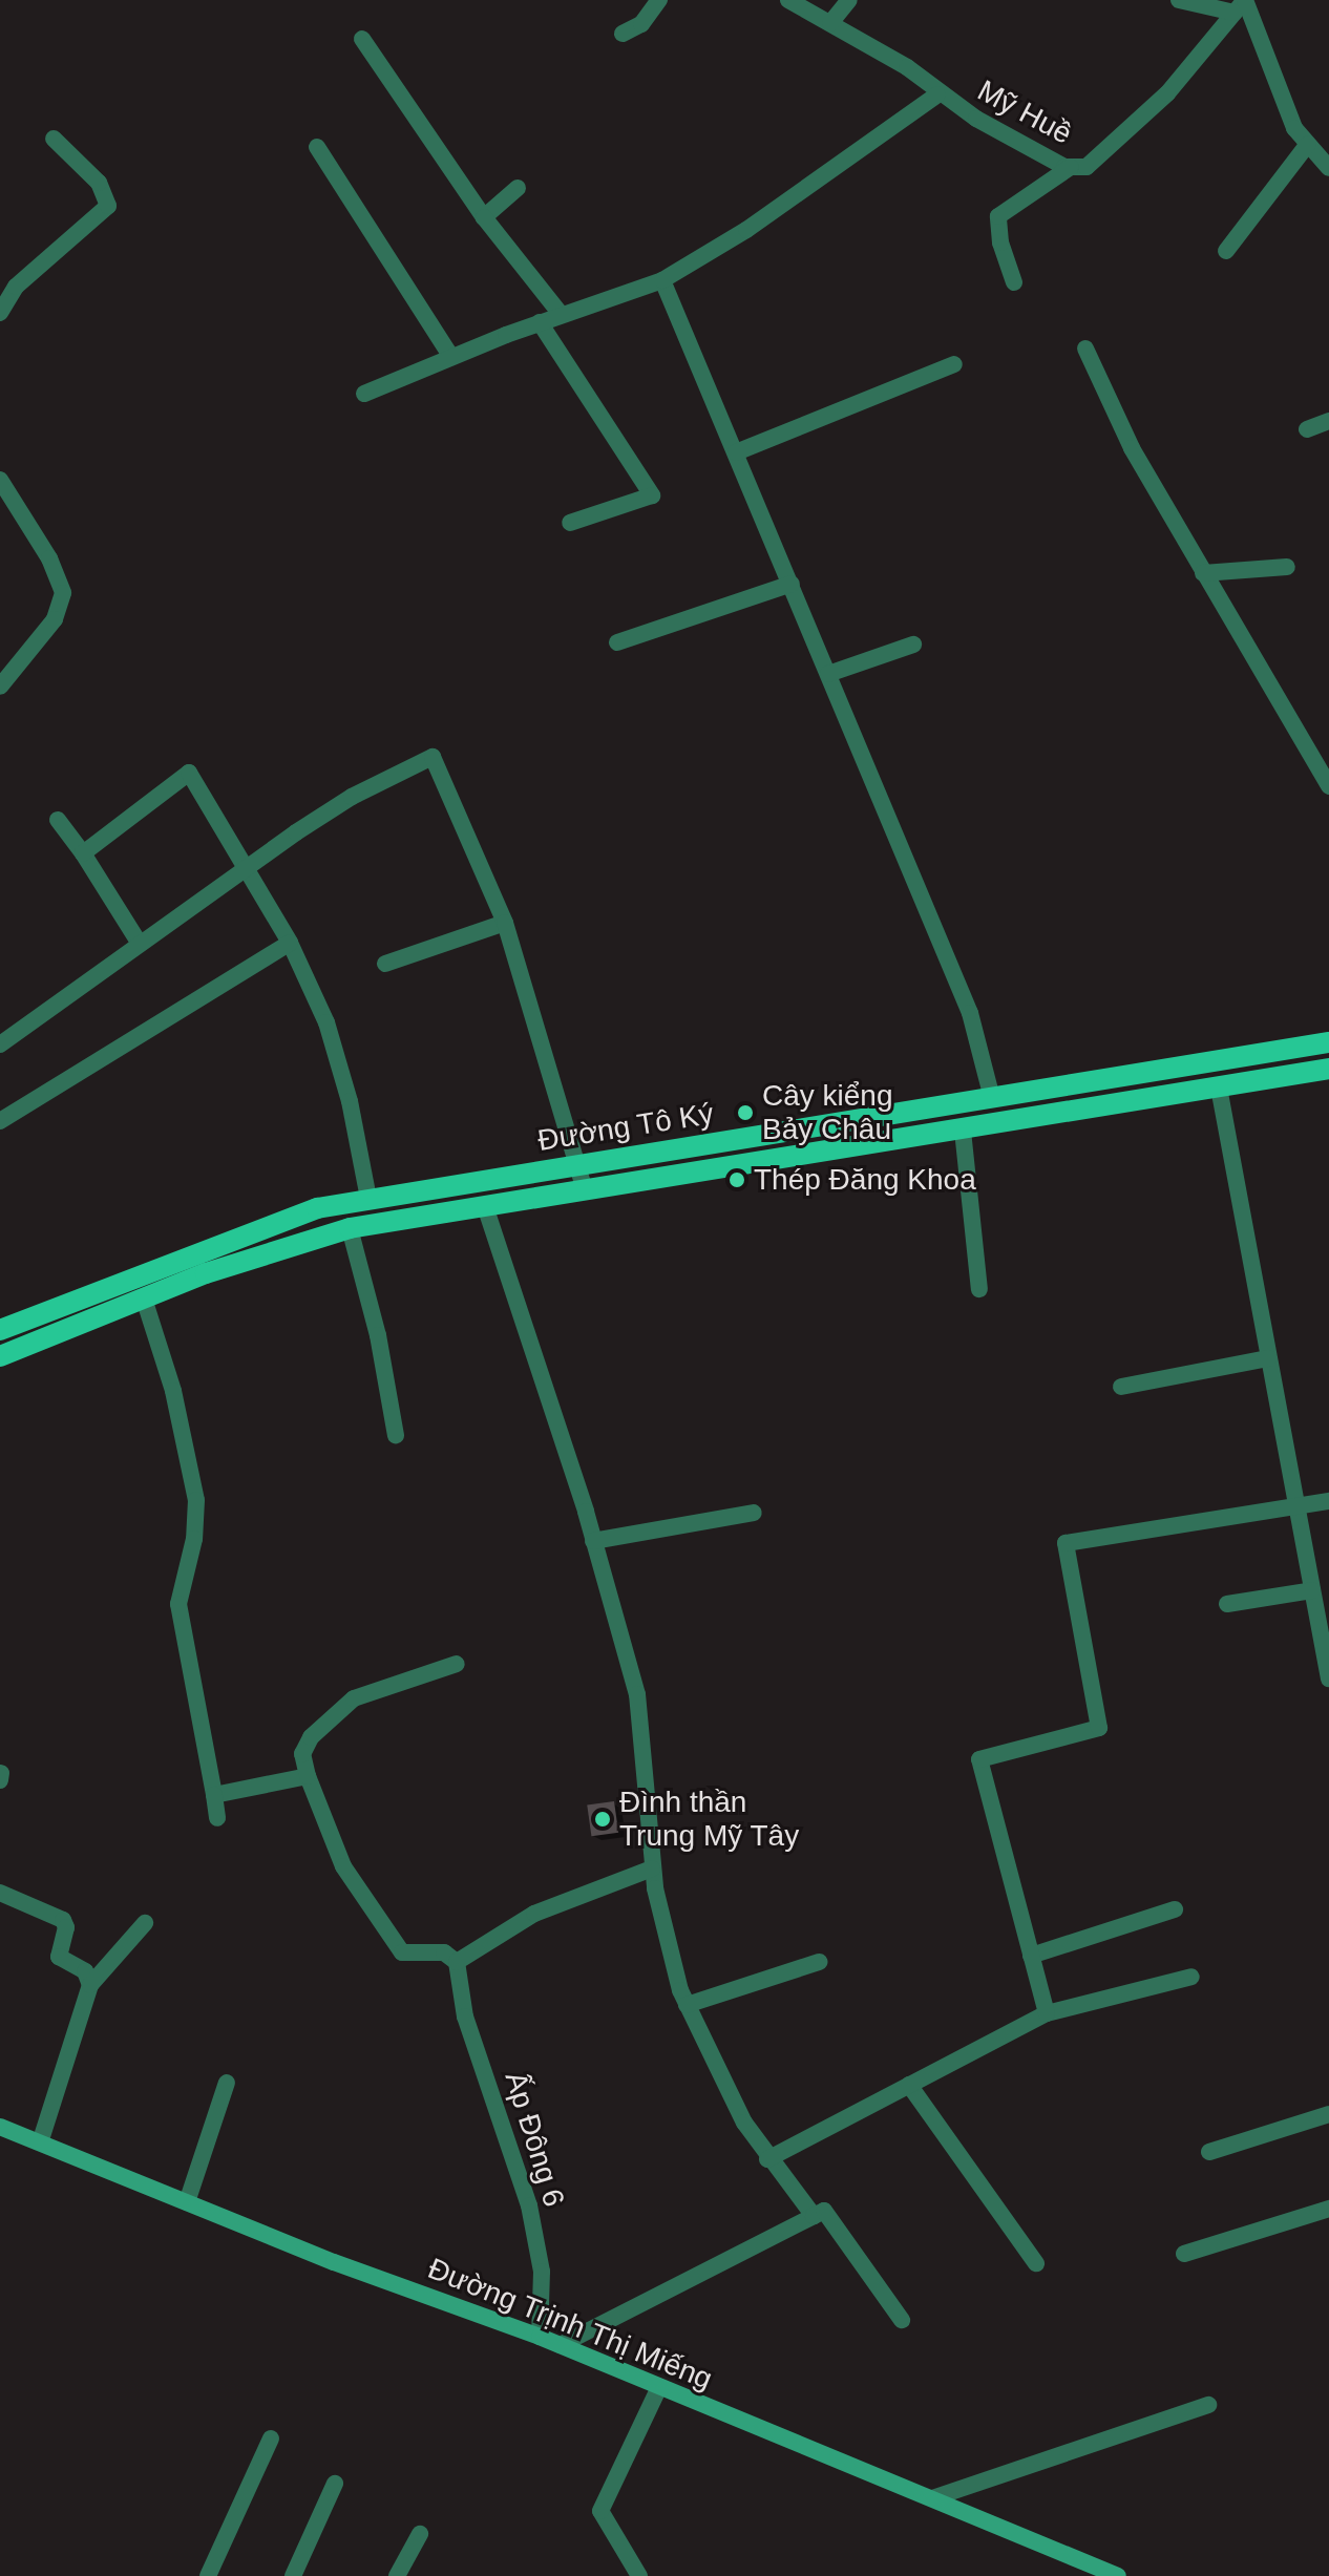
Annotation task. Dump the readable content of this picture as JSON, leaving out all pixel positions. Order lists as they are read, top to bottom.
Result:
{
  "streets": {
    "main road": ["Đường Tô Ký", "Đường Trịnh Thị Miếng"],
    "street": ["Mỹ Huề", "Ấp Đông 6"]
  },
  "crossings": [
    ["Ấp Đông 6", "Đường Trịnh Thị Miếng"]
  ],
  "places": ["Cây kiểng Bảy Châu", "Thép Đăng Khoa", "Đình thần Trung Mỹ Tây"]
}
